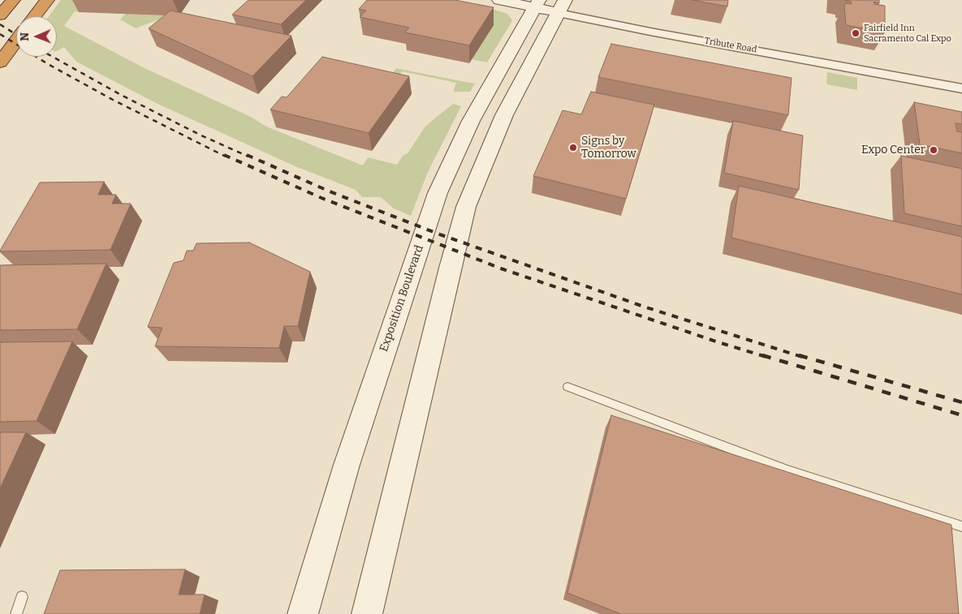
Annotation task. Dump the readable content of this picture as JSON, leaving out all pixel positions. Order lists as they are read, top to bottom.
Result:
{
  "streets": {
    "main road": ["Tribute Road", "Exposition Boulevard"]
  },
  "crossings": [
    ["Tribute Road", "Exposition Boulevard"]
  ],
  "places": ["Fairfield Inn Sacramento Cal Expo", "Signs by Tomorrow", "Expo Center"],
  "north": "left"
}
